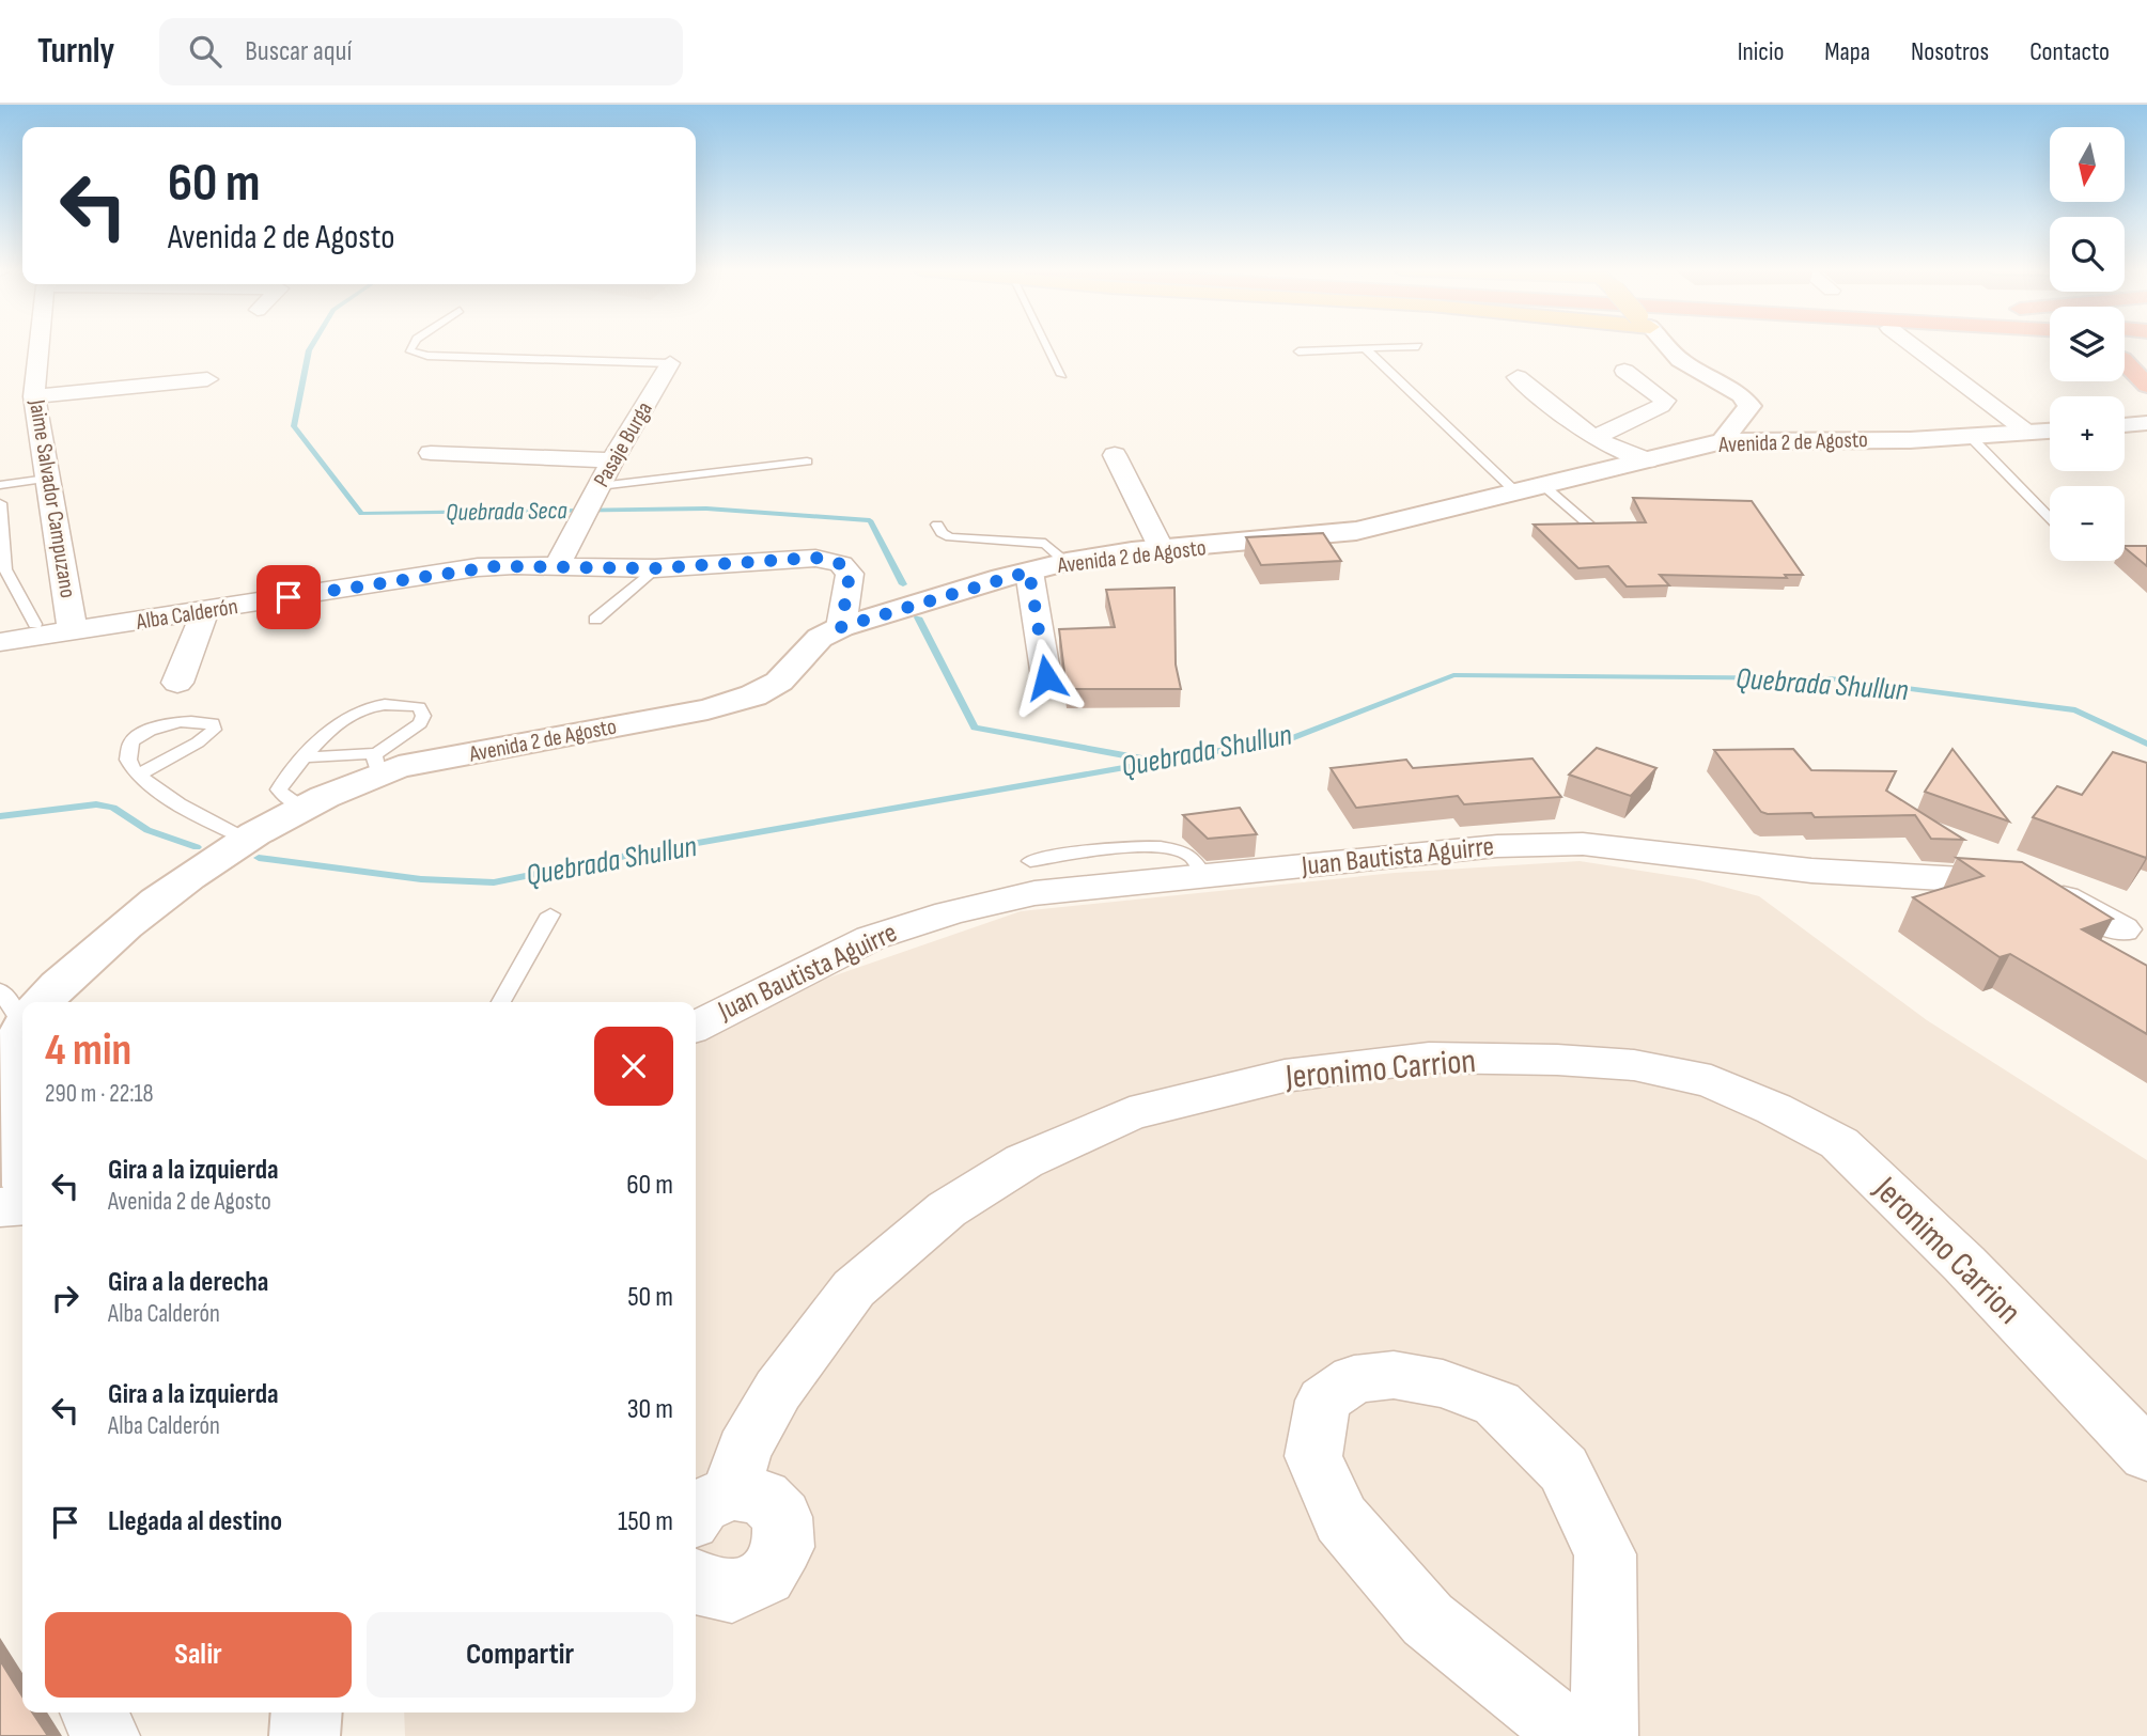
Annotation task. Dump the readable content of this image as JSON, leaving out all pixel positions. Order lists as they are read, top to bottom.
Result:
{
  "streets": {
    "main road": ["Avenida 2 de Agosto"],
    "street": [
      "Pasaje Burga",
      "Jaime Salvador Campuzano",
      "Alba Calderón",
      "Juan Bautista Aguirre",
      "Jeronimo Carrion"
    ]
  },
  "crossings": [
    ["Avenida 2 de Agosto", "Alba Calderón"],
    ["Pasaje Burga", "Alba Calderón"],
    ["Jaime Salvador Campuzano", "Alba Calderón"]
  ],
  "water": ["Quebrada Seca", "Quebrada Shullun"],
  "north": "bottom",
  "page": {
    "header": "Turnly",
    "search": "Buscar aquí",
    "nav": [
      "Inicio",
      "Mapa",
      "Nosotros",
      "Contacto"
    ],
    "map_buttons": ["+", "−"],
    "turn": ["60 m", "Avenida 2 de Agosto"],
    "heading": ["4 min", "290 m · 22:18"],
    "list": [
      {
        "name": "Gira a la izquierda",
        "note": "Avenida 2 de Agosto",
        "value": "60 m"
      },
      {
        "name": "Gira a la derecha",
        "note": "Alba Calderón",
        "value": "50 m"
      },
      {
        "name": "Gira a la izquierda",
        "note": "Alba Calderón",
        "value": "30 m"
      },
      {
        "name": "Llegada al destino",
        "value": "150 m"
      }
    ],
    "buttons": ["Salir", "Compartir"]
  }
}
